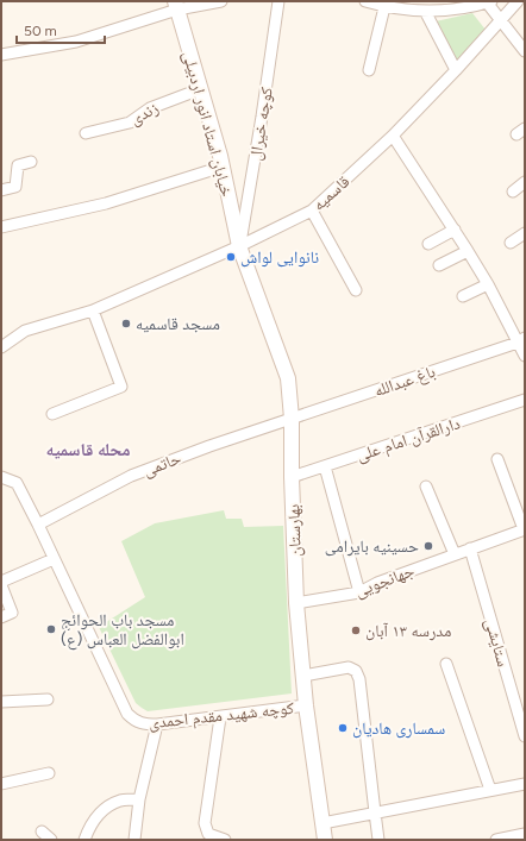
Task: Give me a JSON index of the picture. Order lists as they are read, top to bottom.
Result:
{
  "streets": {
    "street": [
      "زندی",
      "خیابان استاد انور اردبیلی",
      "کوچه خیرال",
      "قاسمیه",
      "باغ عبدالله",
      "دارالقرآن امام علی",
      "حاتمی",
      "بهارستان",
      "جهانجویی",
      "ستایشی",
      "کوچه شهید مقدم احمدی"
    ]
  },
  "crossings": [
    ["زندی", "خیابان استاد انور اردبیلی"],
    ["خیابان استاد انور اردبیلی", "کوچه خیرال"],
    ["خیابان استاد انور اردبیلی", "قاسمیه"],
    ["خیابان استاد انور اردبیلی", "بهارستان"],
    ["کوچه خیرال", "قاسمیه"],
    ["کوچه خیرال", "بهارستان"],
    ["قاسمیه", "بهارستان"],
    ["باغ عبدالله", "حاتمی"],
    ["باغ عبدالله", "بهارستان"],
    ["دارالقرآن امام علی", "بهارستان"],
    ["حاتمی", "بهارستان"],
    ["حاتمی", "کوچه شهید مقدم احمدی"],
    ["بهارستان", "جهانجویی"],
    ["بهارستان", "کوچه شهید مقدم احمدی"],
    ["جهانجویی", "ستایشی"]
  ],
  "districts": ["محله قاسمیه"],
  "places": [
    "نانوایی لواش",
    "مسجد قاسمیه",
    "حسینیه بایرامی",
    "مسجد باب الحوائج ابوالفضل العباس (ع)",
    "مدرسه ۱۳ آبان",
    "سمساری هادیان"
  ],
  "scale_bar": "50 m"
}
